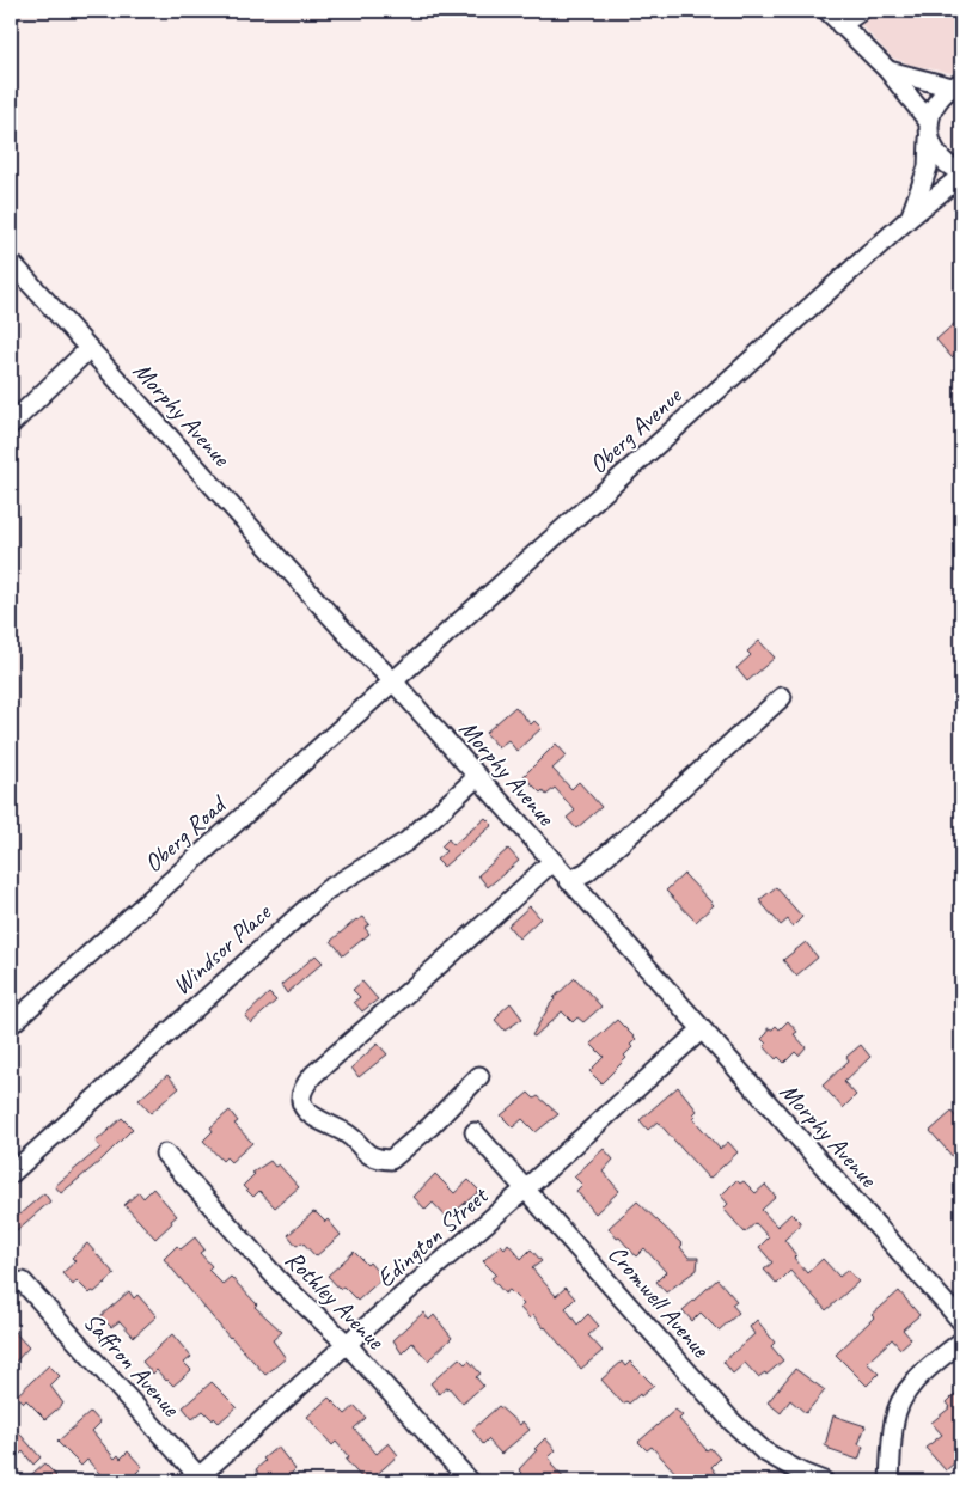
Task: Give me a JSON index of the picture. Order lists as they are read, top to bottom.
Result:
{
  "streets": {
    "street": [
      "Morphy Avenue",
      "Oberg Avenue",
      "Oberg Road",
      "Windsor Place",
      "Edington Street",
      "Rothley Avenue",
      "Cromwell Avenue",
      "Saffron Avenue"
    ]
  },
  "crossings": [
    ["Morphy Avenue", "Oberg Avenue"],
    ["Morphy Avenue", "Oberg Road"],
    ["Morphy Avenue", "Windsor Place"],
    ["Morphy Avenue", "Edington Street"],
    ["Oberg Avenue", "Oberg Road"],
    ["Edington Street", "Rothley Avenue"],
    ["Edington Street", "Cromwell Avenue"],
    ["Edington Street", "Saffron Avenue"]
  ]
}
